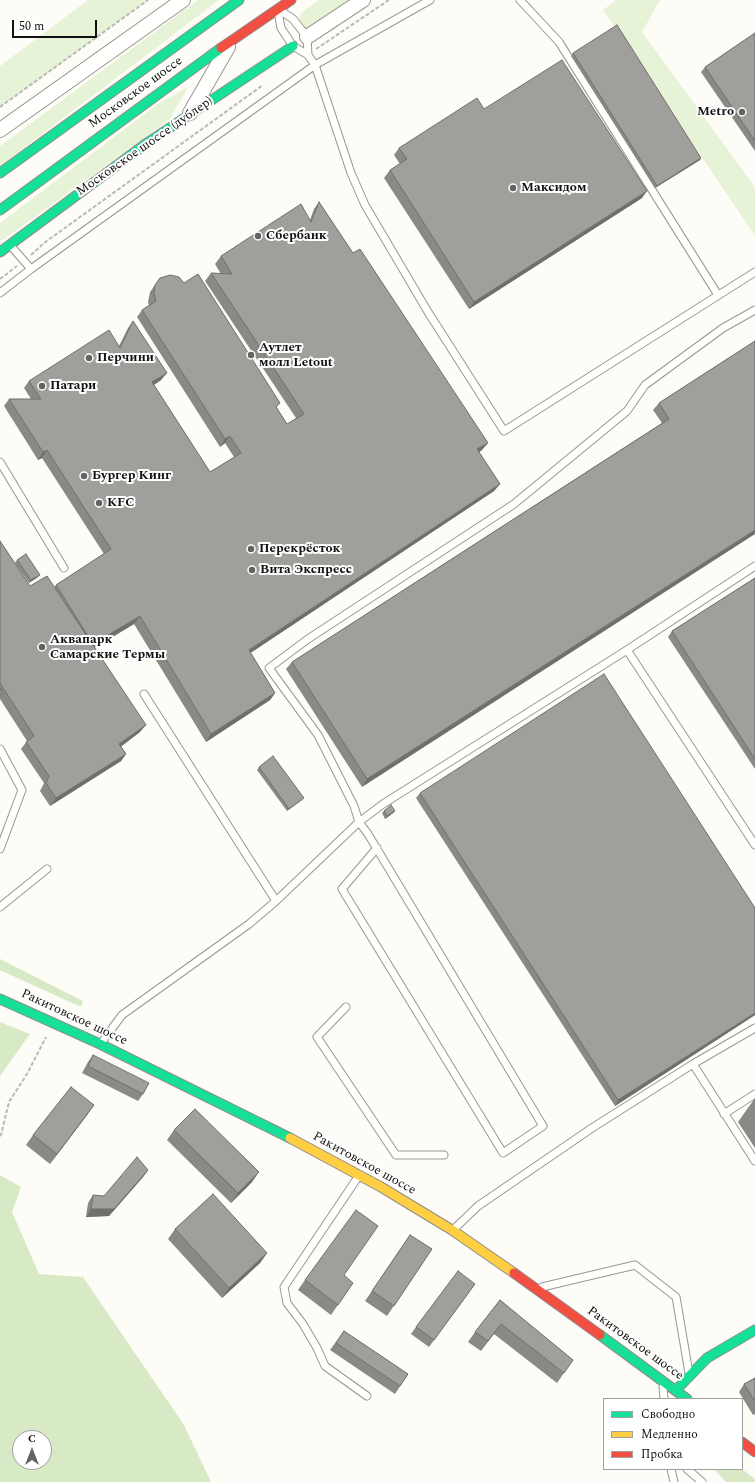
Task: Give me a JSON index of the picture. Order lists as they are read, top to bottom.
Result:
{
  "streets": {
    "main road": ["Московское шоссе", "Московское шоссе (дублер)", "Ракитовское шоссе"]
  },
  "places": [
    "Metro",
    "Максидом",
    "Сбербанк",
    "Аутлет молл Letout",
    "Перчини",
    "Патари",
    "Бургер Кинг",
    "KFC",
    "Перекрёсток",
    "Вита Экспресс",
    "Аквапарк Самарские Термы"
  ],
  "legend": ["Свободно", "Медленно", "Пробка"],
  "scale_bar": "50 m",
  "north": "top"
}
